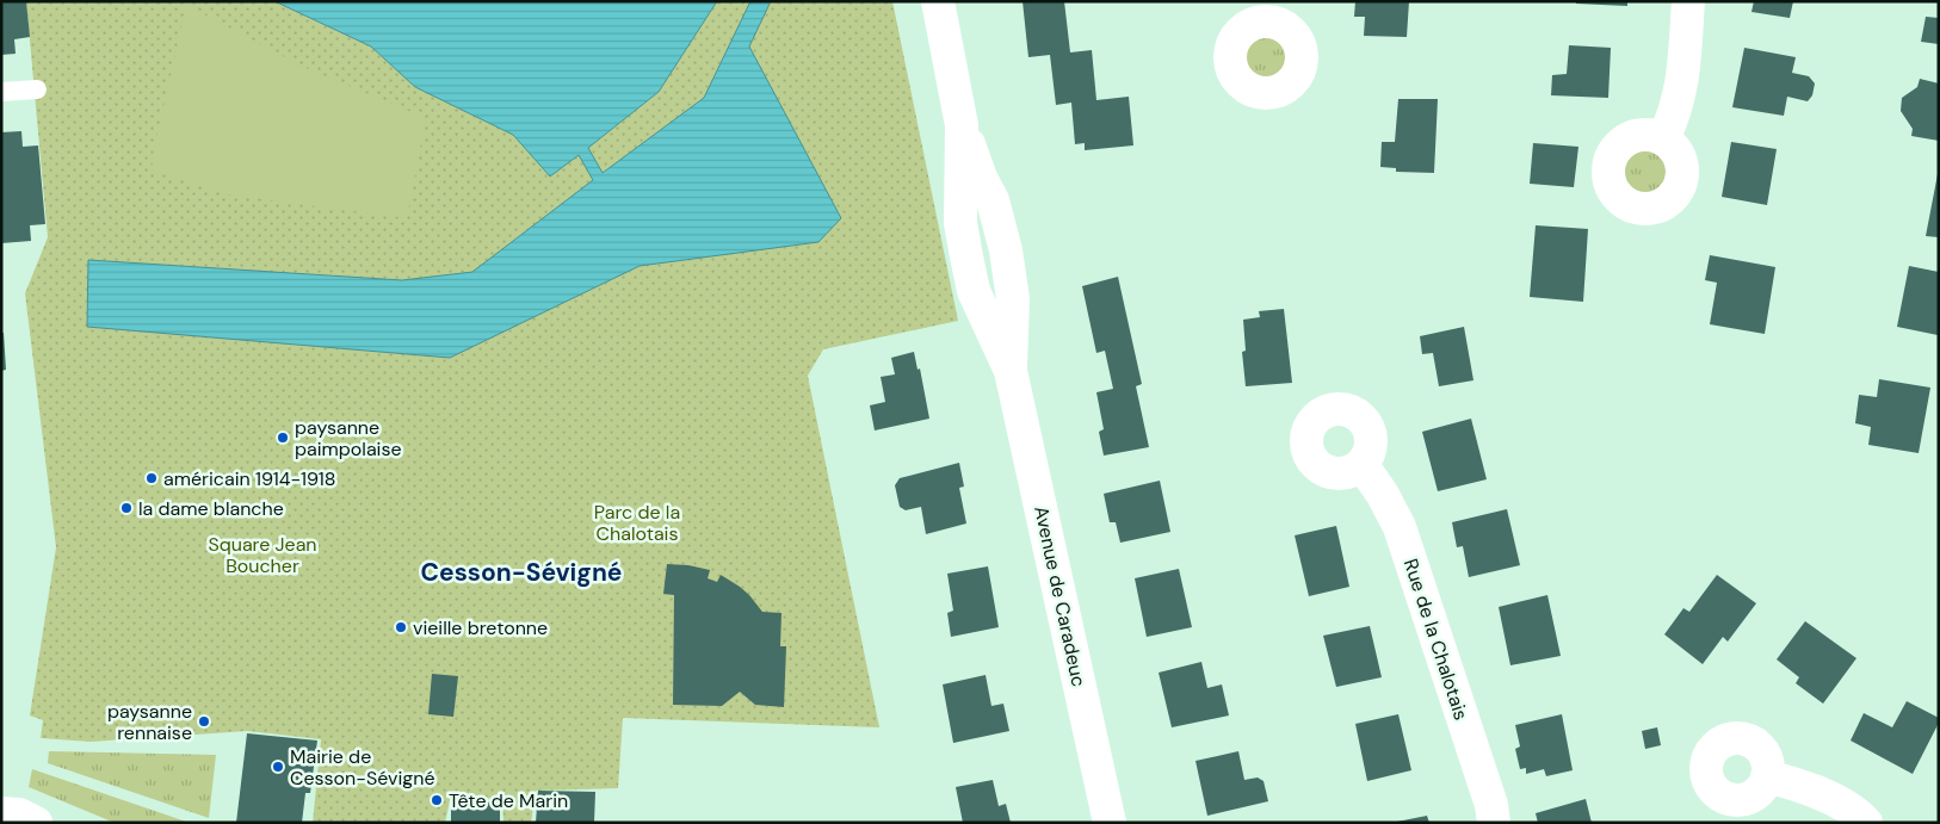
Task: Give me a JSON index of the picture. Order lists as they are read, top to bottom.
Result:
{
  "streets": {
    "street": ["Avenue de Caradeuc", "Rue de la Chalotais"]
  },
  "districts": ["Cesson-Sévigné"],
  "parks": ["Parc de la Chalotais", "Square Jean Boucher"],
  "places": [
    "paysanne paimpolaise",
    "américain 1914-1918",
    "la dame blanche",
    "vieille bretonne",
    "paysanne rennaise",
    "Mairie de Cesson-Sévigné",
    "Tête de Marin"
  ]
}
